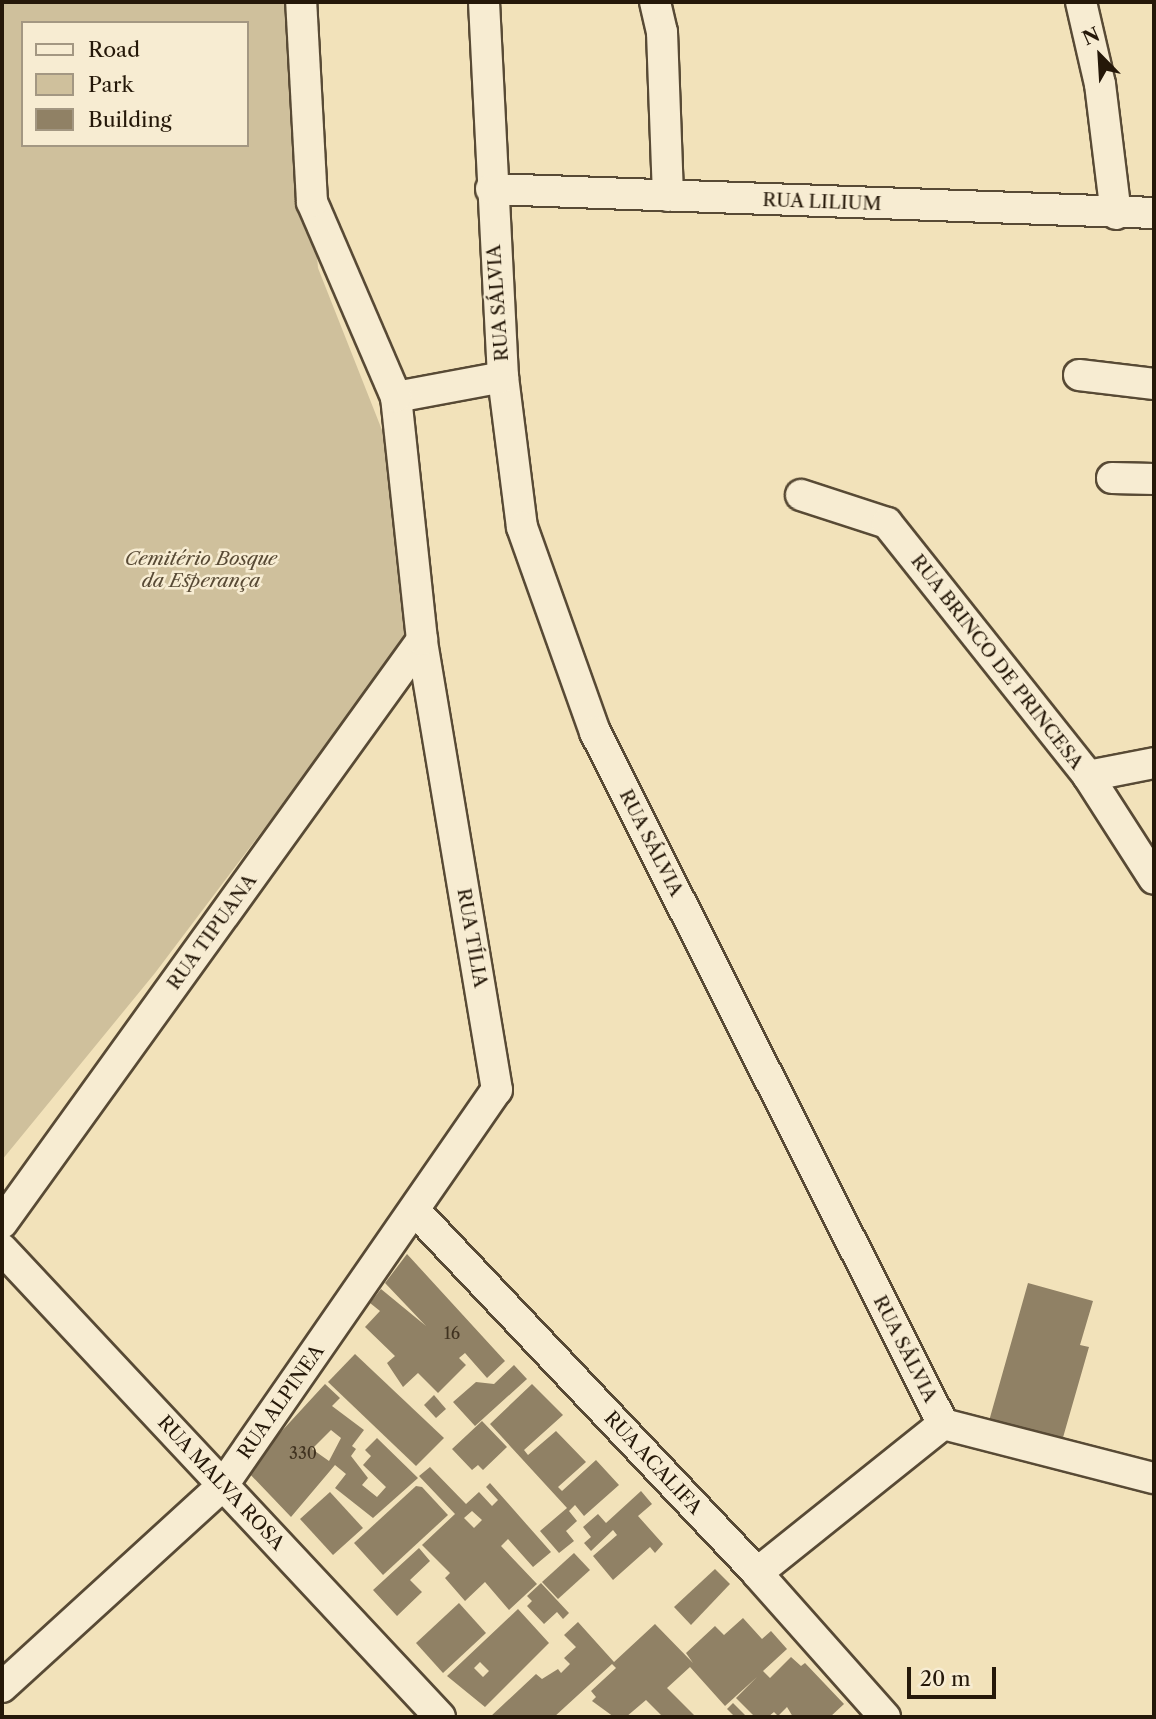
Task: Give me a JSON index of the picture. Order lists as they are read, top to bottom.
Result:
{
  "streets": {
    "street": [
      "RUA LILIUM",
      "RUA SÁLVIA",
      "RUA BRINCO DE PRINCESA",
      "RUA TIPUANA",
      "RUA TÍLIA",
      "RUA ALPINEA",
      "RUA ACALIFA",
      "RUA MALVA ROSA"
    ]
  },
  "crossings": [
    ["RUA LILIUM", "RUA SÁLVIA"],
    ["RUA TIPUANA", "RUA TÍLIA"],
    ["RUA TÍLIA", "RUA ALPINEA"],
    ["RUA TÍLIA", "RUA ACALIFA"],
    ["RUA ALPINEA", "RUA ACALIFA"],
    ["RUA ALPINEA", "RUA MALVA ROSA"]
  ],
  "parks": ["Cemitério Bosque da Esperança"],
  "house_numbers": ["16", "330"],
  "legend": ["Road", "Park", "Building"],
  "scale_bar": "20 m",
  "north": "top left"
}
